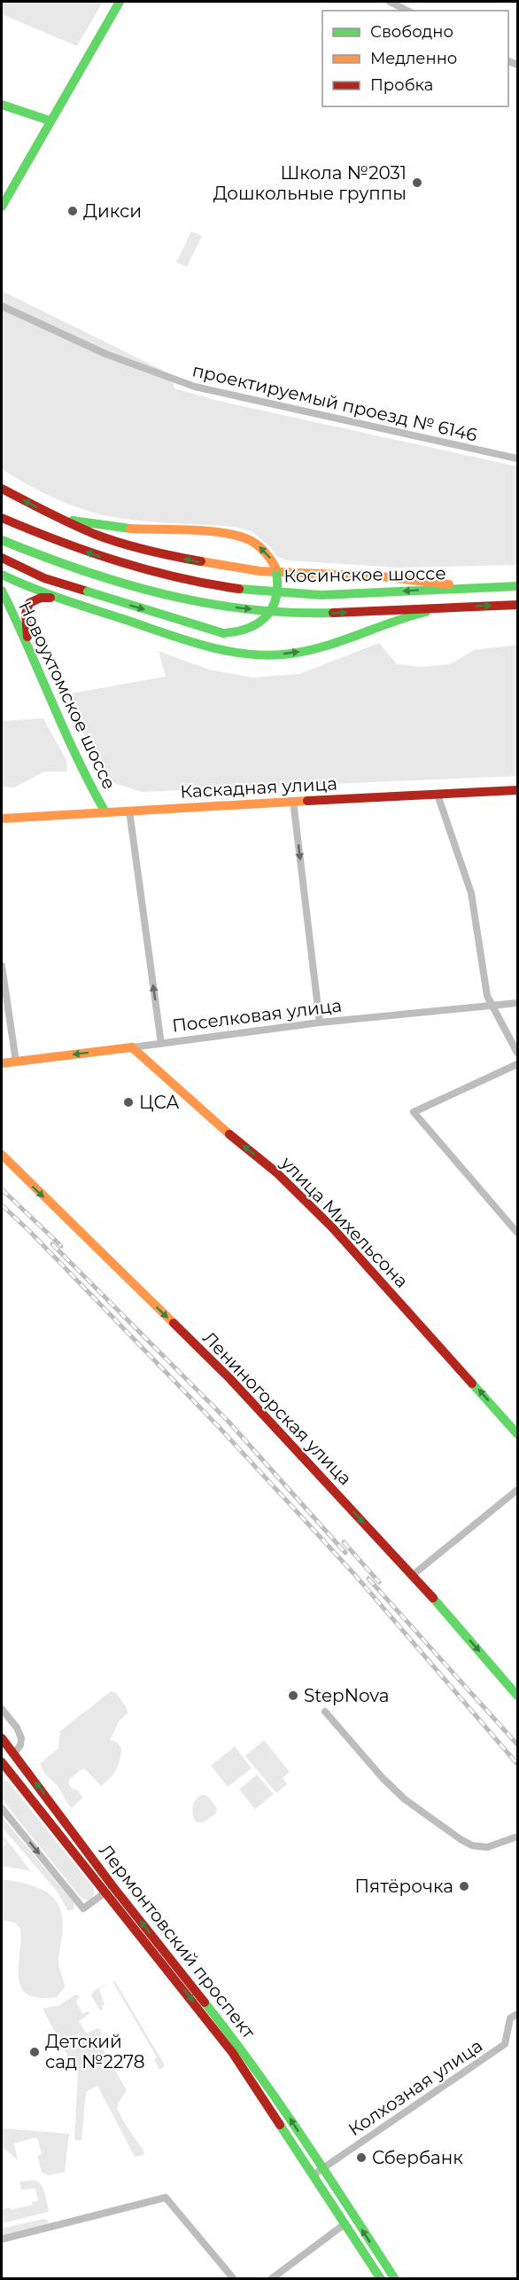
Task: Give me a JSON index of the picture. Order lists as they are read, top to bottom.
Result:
{
  "streets": {
    "main road": [
      "Косинское шоссе",
      "Новоухтомское шоссе",
      "Каскадная улица",
      "Поселковая улица",
      "улица Михельсона",
      "Лениногорская улица",
      "Лермонтовский проспект"
    ],
    "street": ["проектируемый проезд № 6146", "Колхозная улица"]
  },
  "crossings": [
    ["Новоухтомское шоссе", "Каскадная улица"],
    ["Поселковая улица", "улица Михельсона"],
    ["Лермонтовский проспект", "Колхозная улица"]
  ],
  "one_way": ["улица Михельсона", "Лениногорская улица"],
  "places": [
    "Школа №2031 Дошкольные группы",
    "Дикси",
    "ЦСА",
    "StepNova",
    "Пятёрочка",
    "Детский сад №2278",
    "Сбербанк"
  ],
  "legend": ["Свободно", "Медленно", "Пробка"]
}
